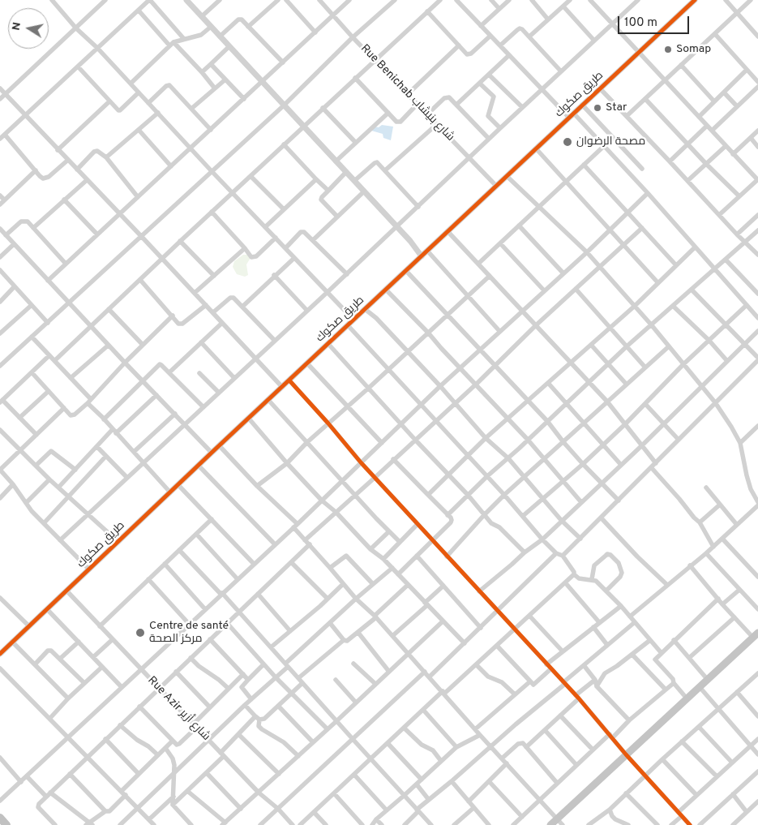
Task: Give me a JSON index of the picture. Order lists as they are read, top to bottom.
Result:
{
  "streets": {
    "street": ["Rue Benichab شارع بنيشاب", "طريق صكوك", "Rue Azir شارع أزير"]
  },
  "crossings": [
    ["Rue Benichab شارع بنيشاب", "طريق صكوك"],
    ["طريق صكوك", "Rue Azir شارع أزير"]
  ],
  "places": [
    "Somap",
    "Star",
    "مصحة الرضوان",
    "Centre de santé مركز الصحة"
  ],
  "scale_bar": "100 m",
  "north": "left"
}
